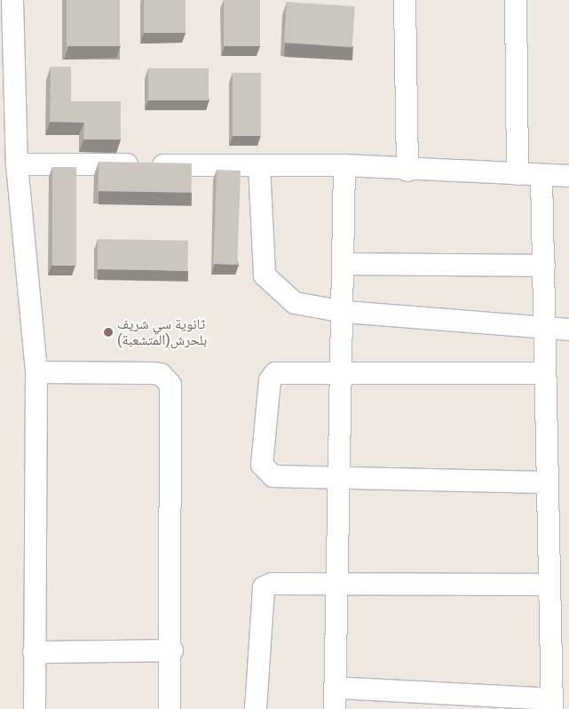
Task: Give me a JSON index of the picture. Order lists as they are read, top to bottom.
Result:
{
  "places": ["ثانوية سي شريف بلحرش(المتشعبة)"]
}
